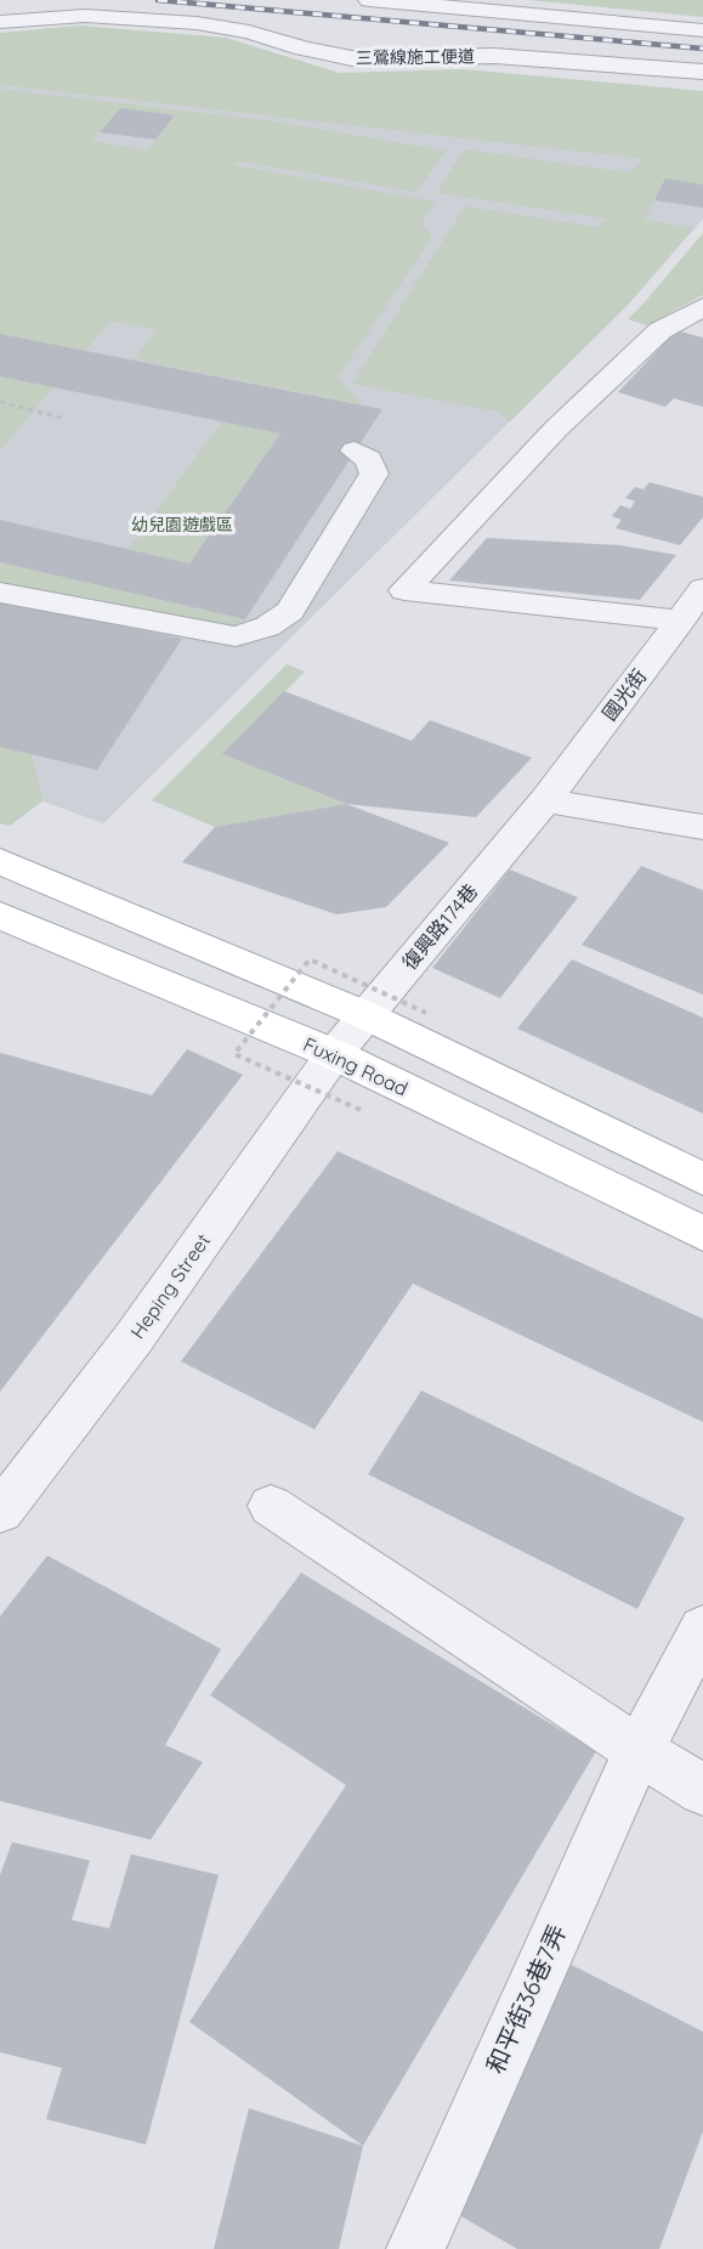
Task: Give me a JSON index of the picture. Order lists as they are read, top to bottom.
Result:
{
  "streets": {
    "main road": ["Fuxing Road"],
    "street": [
      "三鶯線施工便道",
      "國光街",
      "復興路174巷",
      "Heping Street",
      "和平街36巷7弄"
    ]
  },
  "crossings": [
    ["國光街", "復興路174巷"],
    ["復興路174巷", "Fuxing Road"],
    ["復興路174巷", "Heping Street"],
    ["Fuxing Road", "Heping Street"]
  ],
  "parks": ["幼兒園遊戲區"]
}
